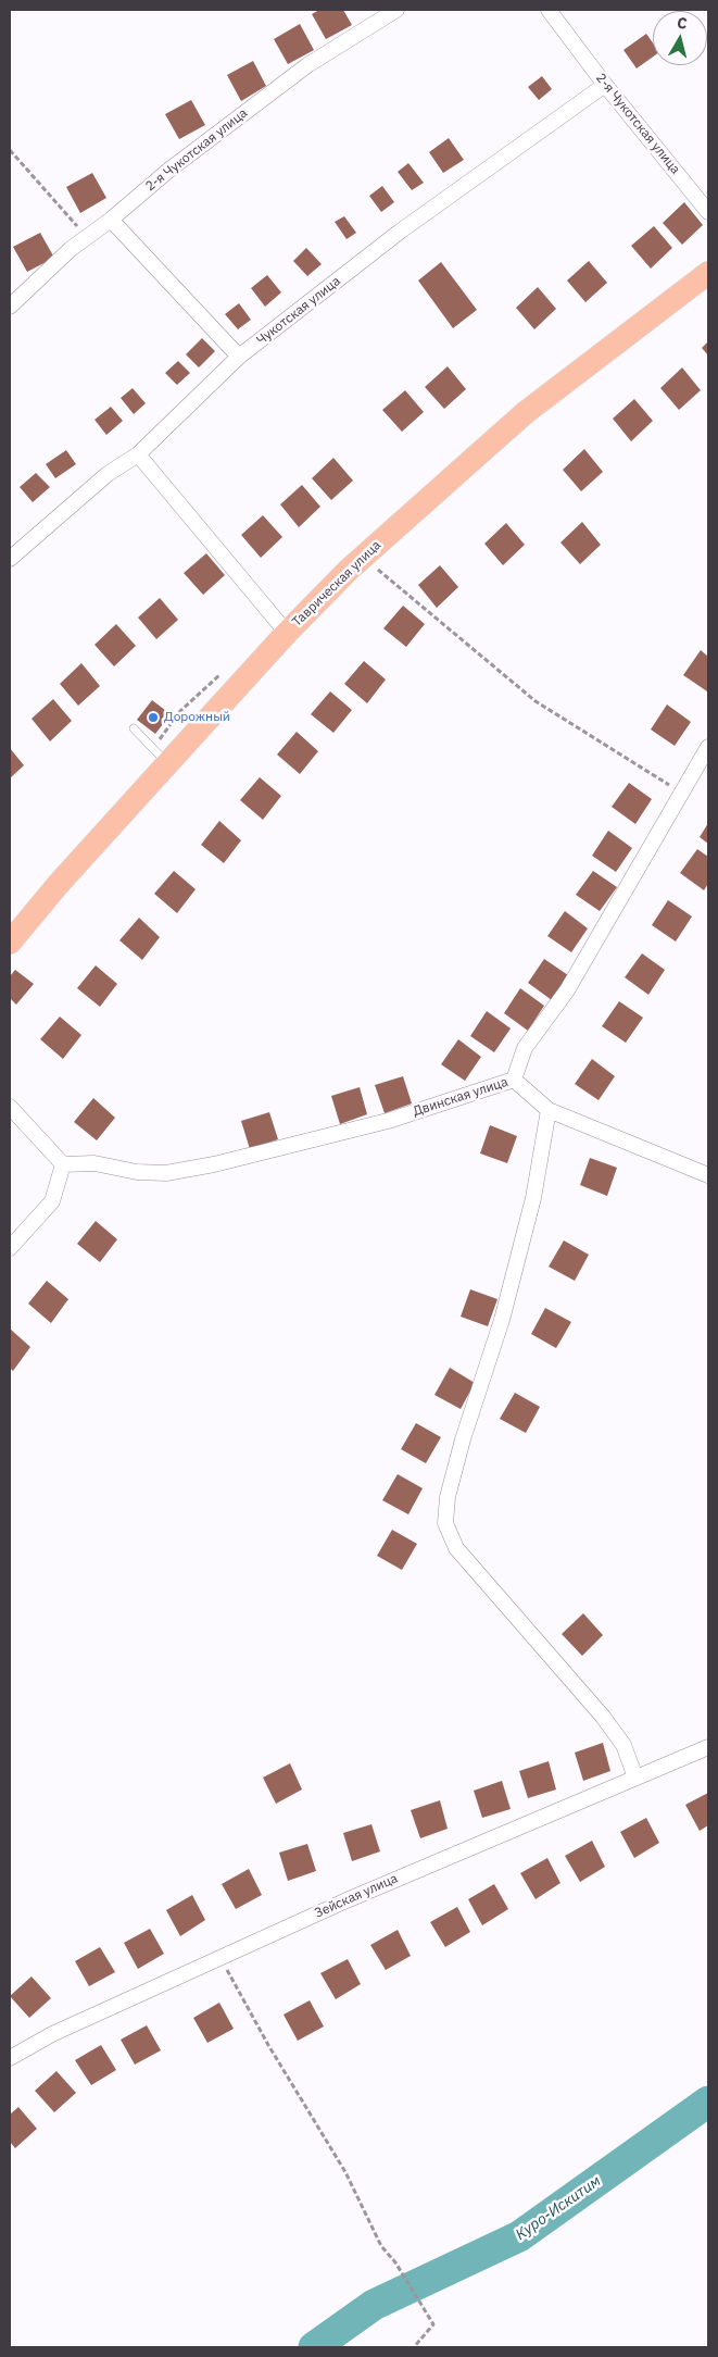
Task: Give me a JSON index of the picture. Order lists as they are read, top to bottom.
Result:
{
  "streets": {
    "main road": ["Таврическая улица"],
    "street": [
      "2-я Чукотская улица",
      "Чукотская улица",
      "Двинская улица",
      "Зейская улица"
    ]
  },
  "crossings": [
    ["2-я Чукотская улица", "Чукотская улица"]
  ],
  "water": ["Куро-Искитим"],
  "places": ["Дорожный"],
  "north": "top"
}
